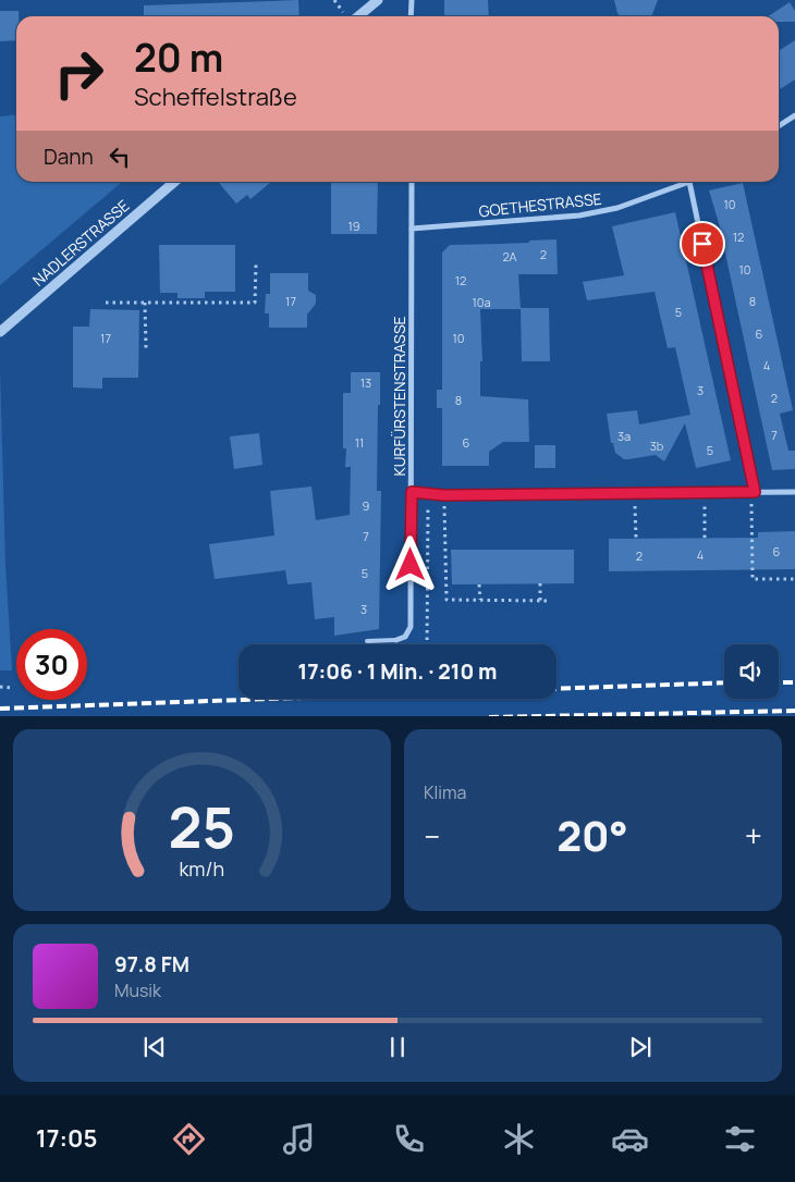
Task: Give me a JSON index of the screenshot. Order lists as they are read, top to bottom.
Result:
{
  "streets": {
    "street": ["GOETHESTRASSE", "NADLERSTRASSE", "KURFÜRSTENSTRASSE"]
  },
  "crossings": [
    ["GOETHESTRASSE", "KURFÜRSTENSTRASSE"]
  ],
  "house_numbers": [
    "10",
    "19",
    "12",
    "2",
    "2A",
    "10",
    "12",
    "17",
    "8",
    "10a",
    "5",
    "6",
    "17",
    "10",
    "4",
    "13",
    "3",
    "2",
    "8",
    "7",
    "3a",
    "11",
    "6",
    "3b",
    "5",
    "9",
    "7",
    "6",
    "4",
    "2",
    "5",
    "3"
  ],
  "page": {
    "turn": ["20 m", "Scheffelstraße"],
    "then": "Dann",
    "limit": "30",
    "trip": "17:06 · 1 Min. · 210 m",
    "tile": "Klima",
    "heat": ["−", "20°", "+"],
    "song": ["97.8 FM", "Musik"],
    "tabs": "17:05",
    "gauge": ["25", "km/h"]
  }
}
